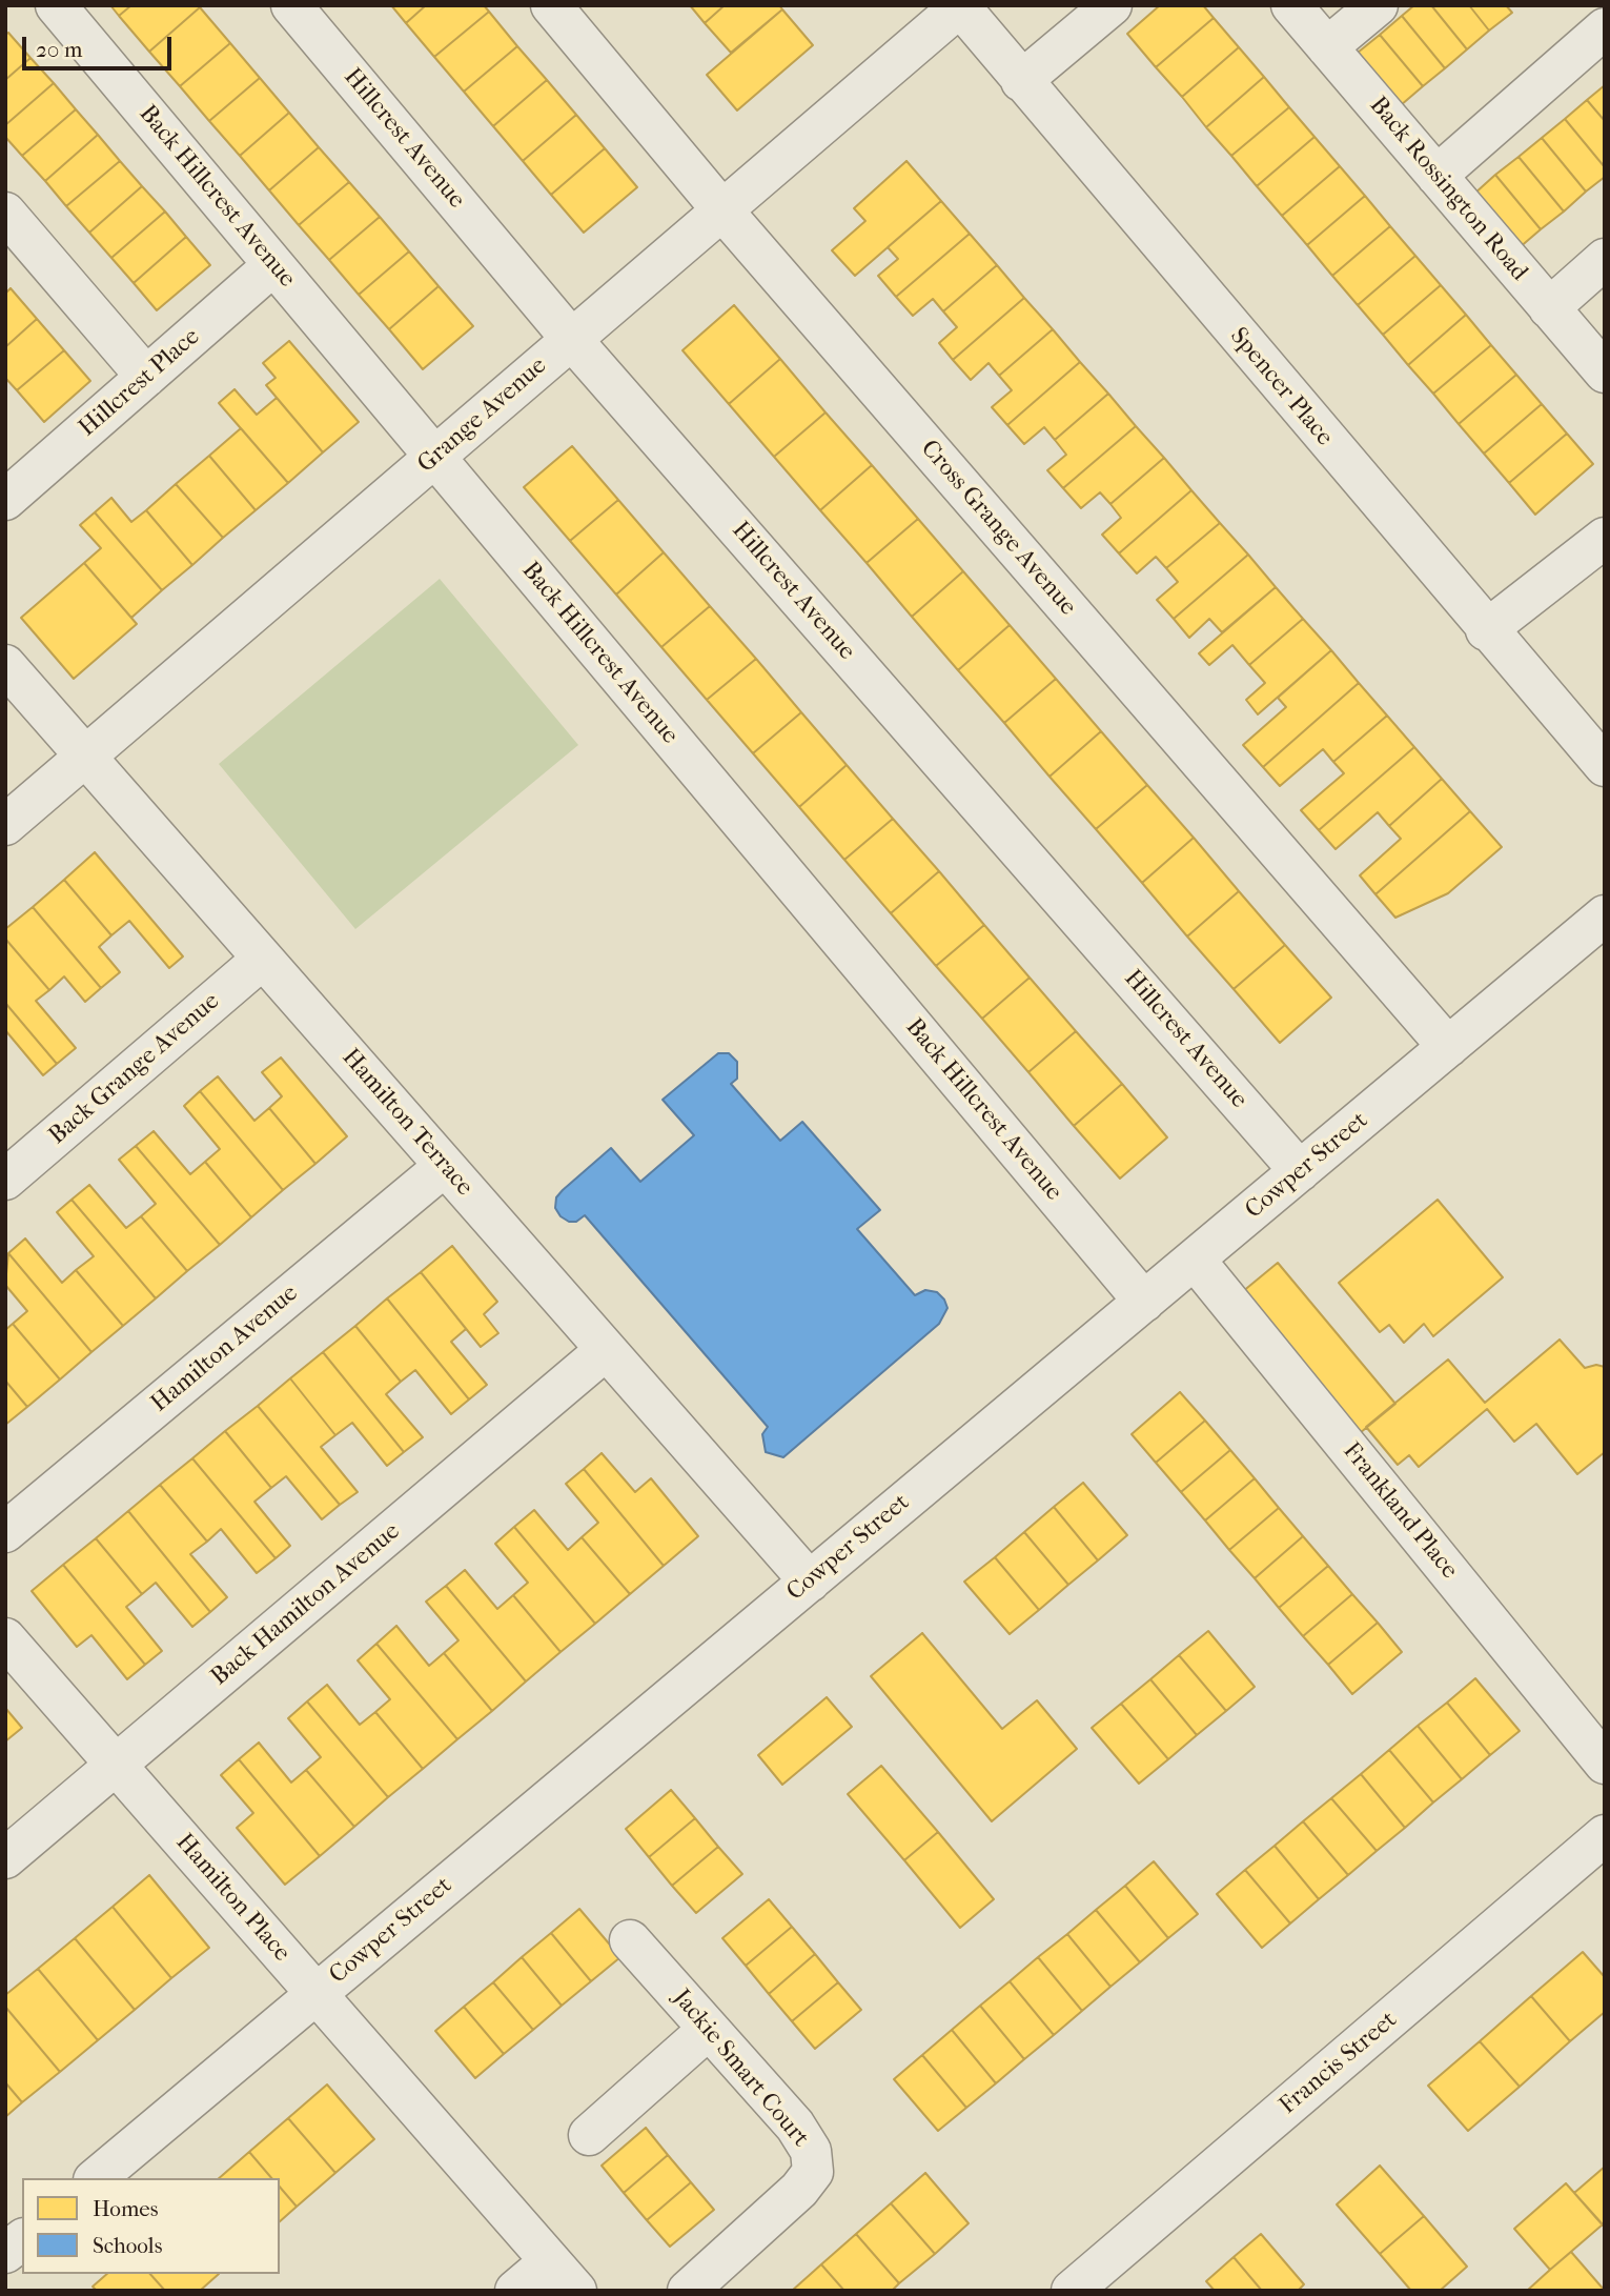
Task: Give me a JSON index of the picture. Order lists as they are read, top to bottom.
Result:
{
  "streets": {
    "street": [
      "Hillcrest Avenue",
      "Back Rossington Road",
      "Back Hillcrest Avenue",
      "Hillcrest Place",
      "Spencer Place",
      "Grange Avenue",
      "Cross Grange Avenue",
      "Back Grange Avenue",
      "Hamilton Terrace",
      "Cowper Street",
      "Hamilton Avenue",
      "Frankland Place",
      "Back Hamilton Avenue",
      "Hamilton Place",
      "Francis Street",
      "Jackie Smart Court"
    ]
  },
  "crossings": [
    ["Hillcrest Avenue", "Grange Avenue"],
    ["Hillcrest Avenue", "Cowper Street"],
    ["Back Hillcrest Avenue", "Hillcrest Place"],
    ["Back Hillcrest Avenue", "Grange Avenue"],
    ["Back Hillcrest Avenue", "Cowper Street"],
    ["Spencer Place", "Grange Avenue"],
    ["Grange Avenue", "Cross Grange Avenue"],
    ["Grange Avenue", "Hamilton Terrace"],
    ["Cross Grange Avenue", "Cowper Street"],
    ["Back Grange Avenue", "Hamilton Terrace"],
    ["Hamilton Terrace", "Cowper Street"],
    ["Hamilton Terrace", "Hamilton Avenue"],
    ["Hamilton Terrace", "Back Hamilton Avenue"],
    ["Cowper Street", "Frankland Place"],
    ["Cowper Street", "Hamilton Place"],
    ["Back Hamilton Avenue", "Hamilton Place"]
  ],
  "legend": ["Homes", "Schools"],
  "scale_bar": "20 m"
}
